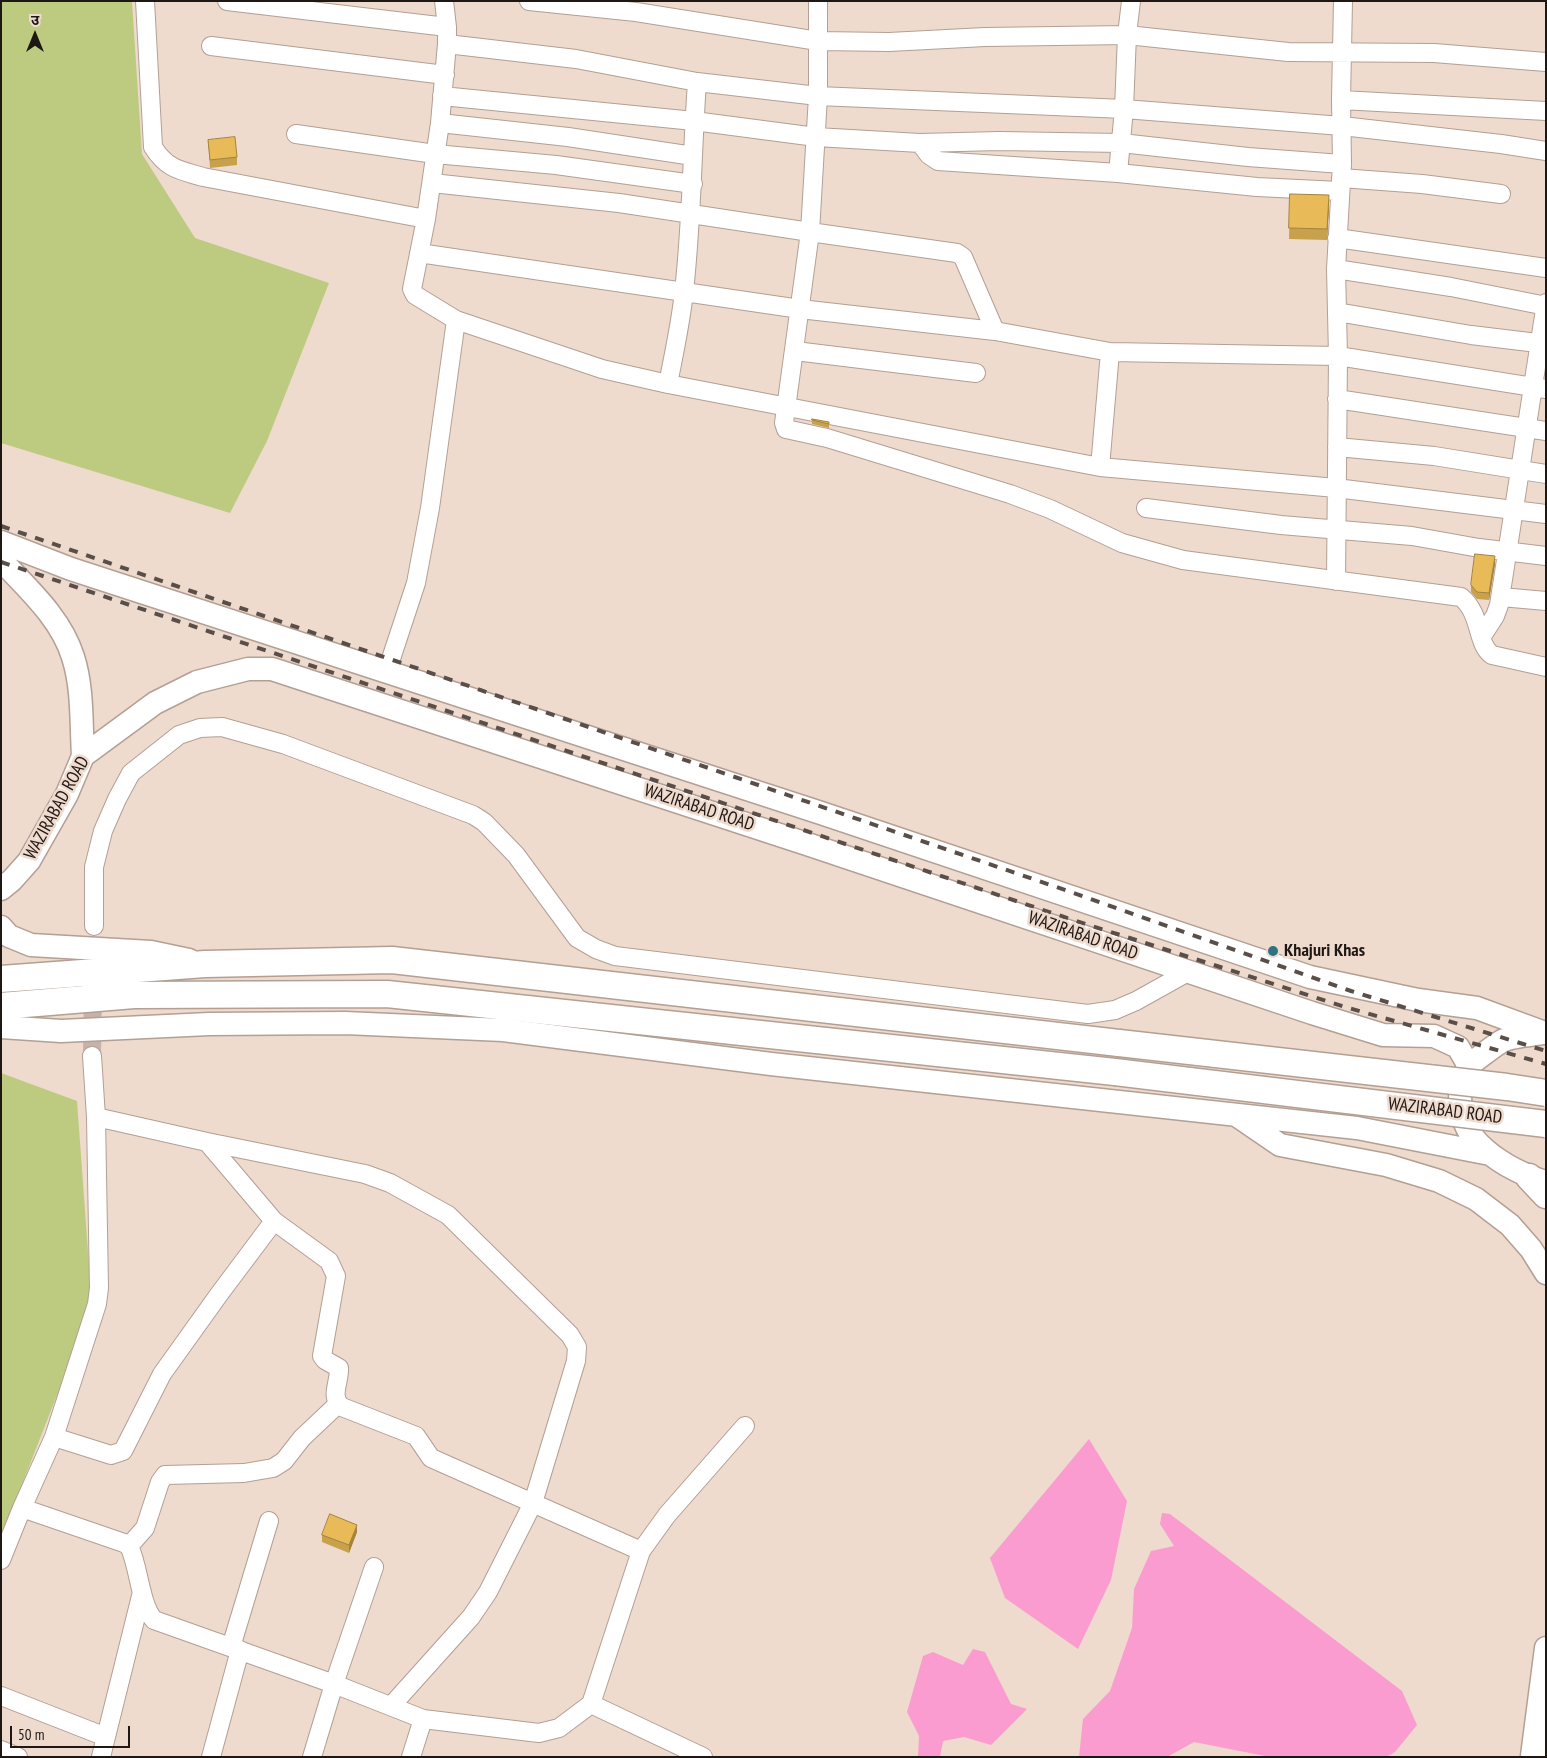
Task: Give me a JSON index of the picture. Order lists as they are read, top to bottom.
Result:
{
  "streets": {
    "highway": ["WAZIRABAD ROAD"]
  },
  "places": ["Khajuri Khas"],
  "scale_bar": "50 m",
  "north": "top"
}
